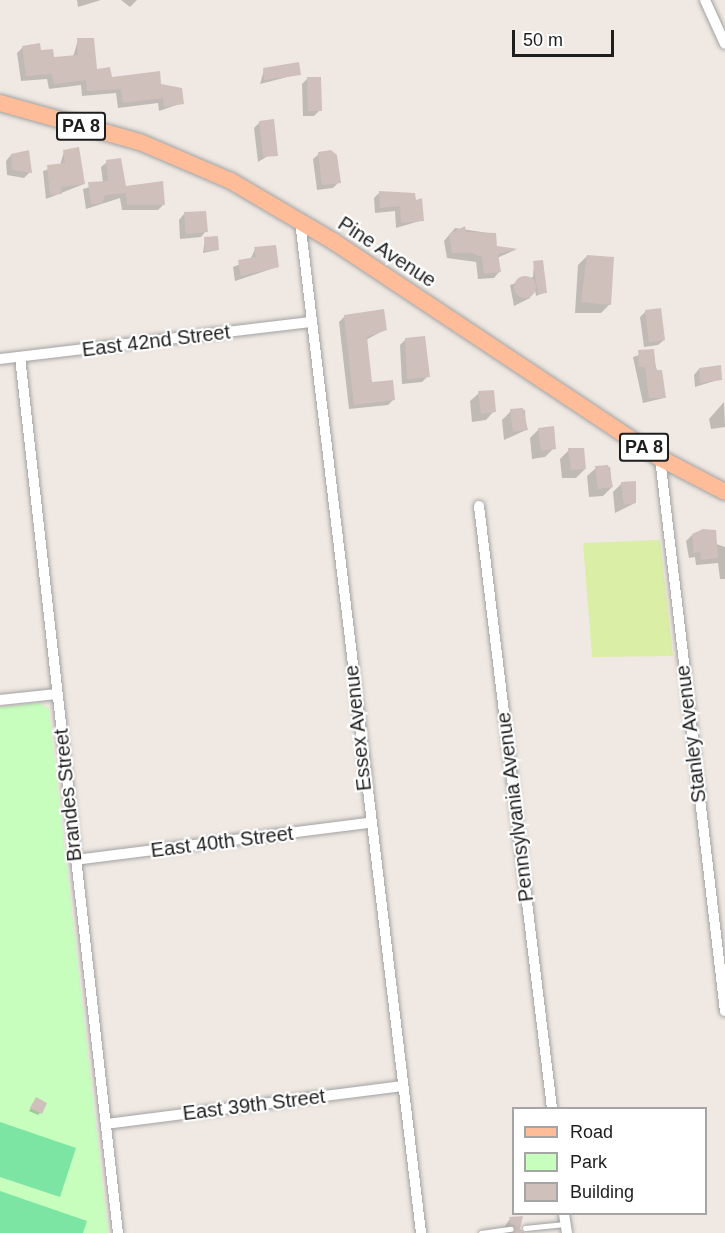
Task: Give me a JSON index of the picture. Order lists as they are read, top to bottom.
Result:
{
  "streets": {
    "main road": ["PA 8", "Pine Avenue"],
    "street": [
      "East 42nd Street",
      "Essex Avenue",
      "Stanley Avenue",
      "Brandes Street",
      "Pennsylvania Avenue",
      "East 40th Street",
      "East 39th Street"
    ]
  },
  "crossings": [
    ["Pine Avenue", "Essex Avenue"],
    ["Pine Avenue", "Stanley Avenue"],
    ["East 42nd Street", "Essex Avenue"],
    ["East 42nd Street", "Brandes Street"],
    ["Essex Avenue", "East 40th Street"],
    ["Essex Avenue", "East 39th Street"],
    ["Brandes Street", "East 40th Street"],
    ["Brandes Street", "East 39th Street"]
  ],
  "legend": ["Road", "Park", "Building"],
  "scale_bar": "50 m"
}
